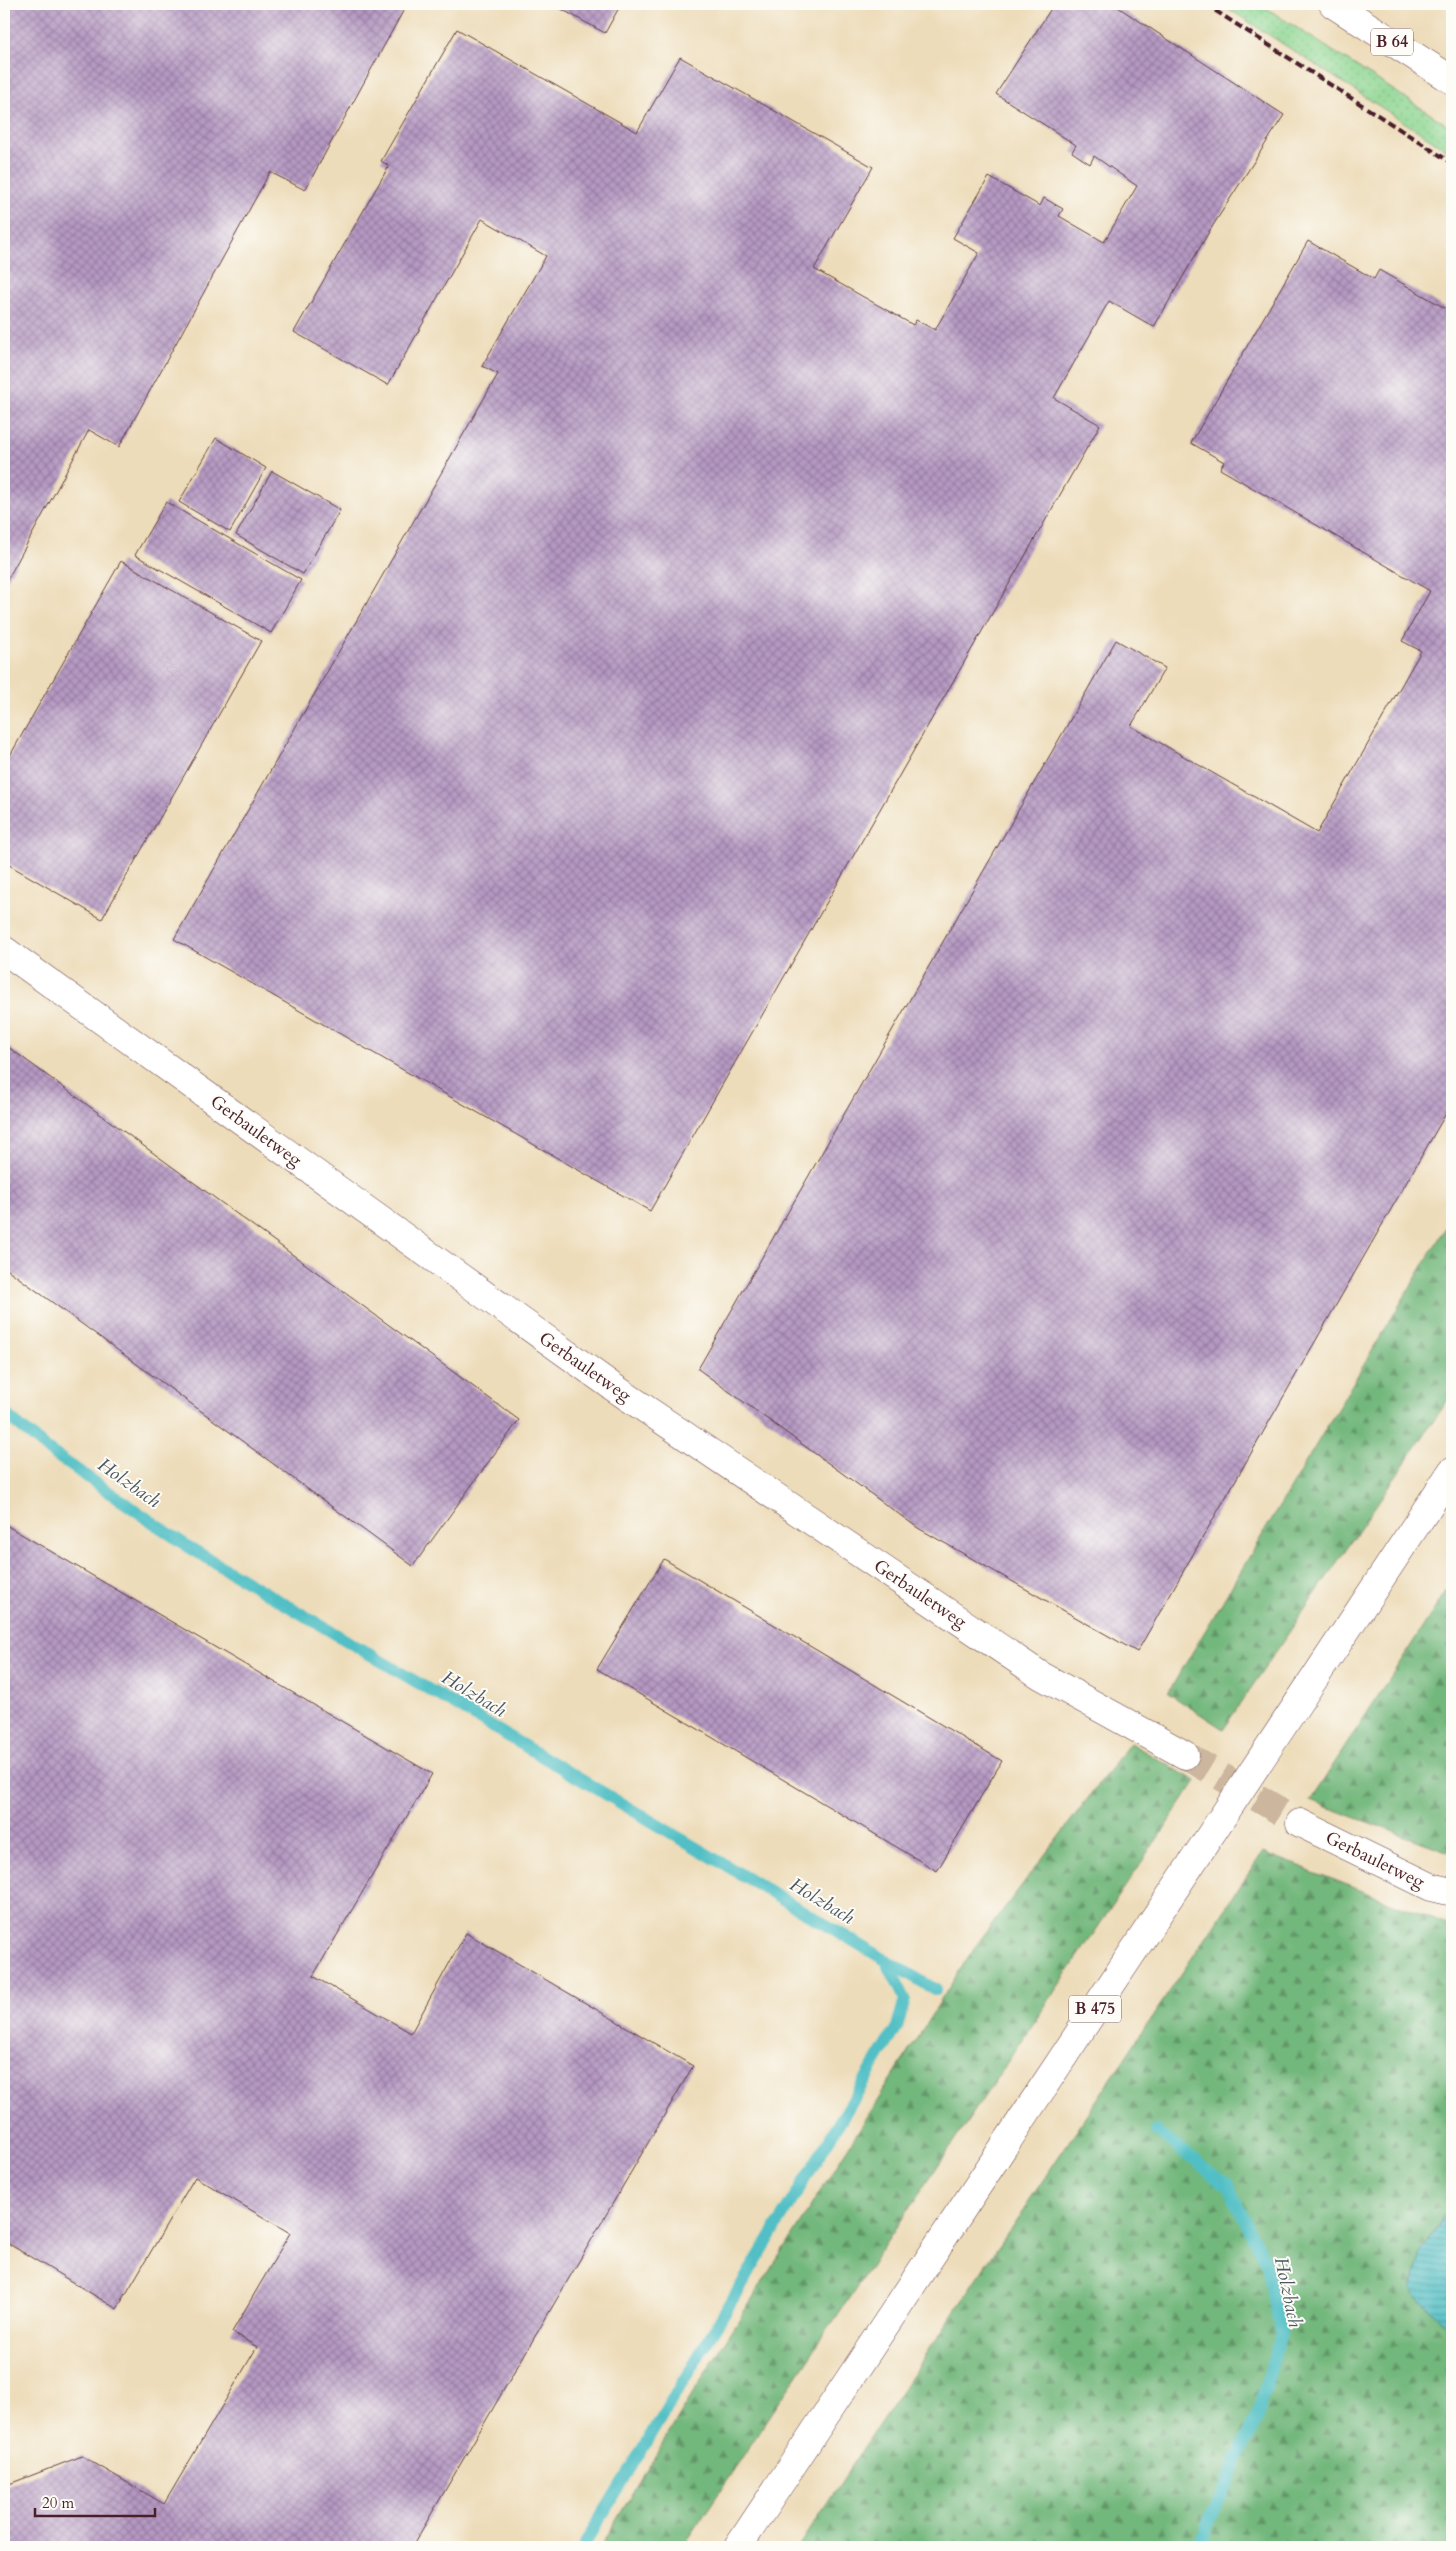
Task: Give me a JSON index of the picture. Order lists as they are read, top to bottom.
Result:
{
  "streets": {
    "street": ["B 64", "Gerbauletweg", "B 475"]
  },
  "water": ["Holzbach"],
  "scale_bar": "20 m"
}
